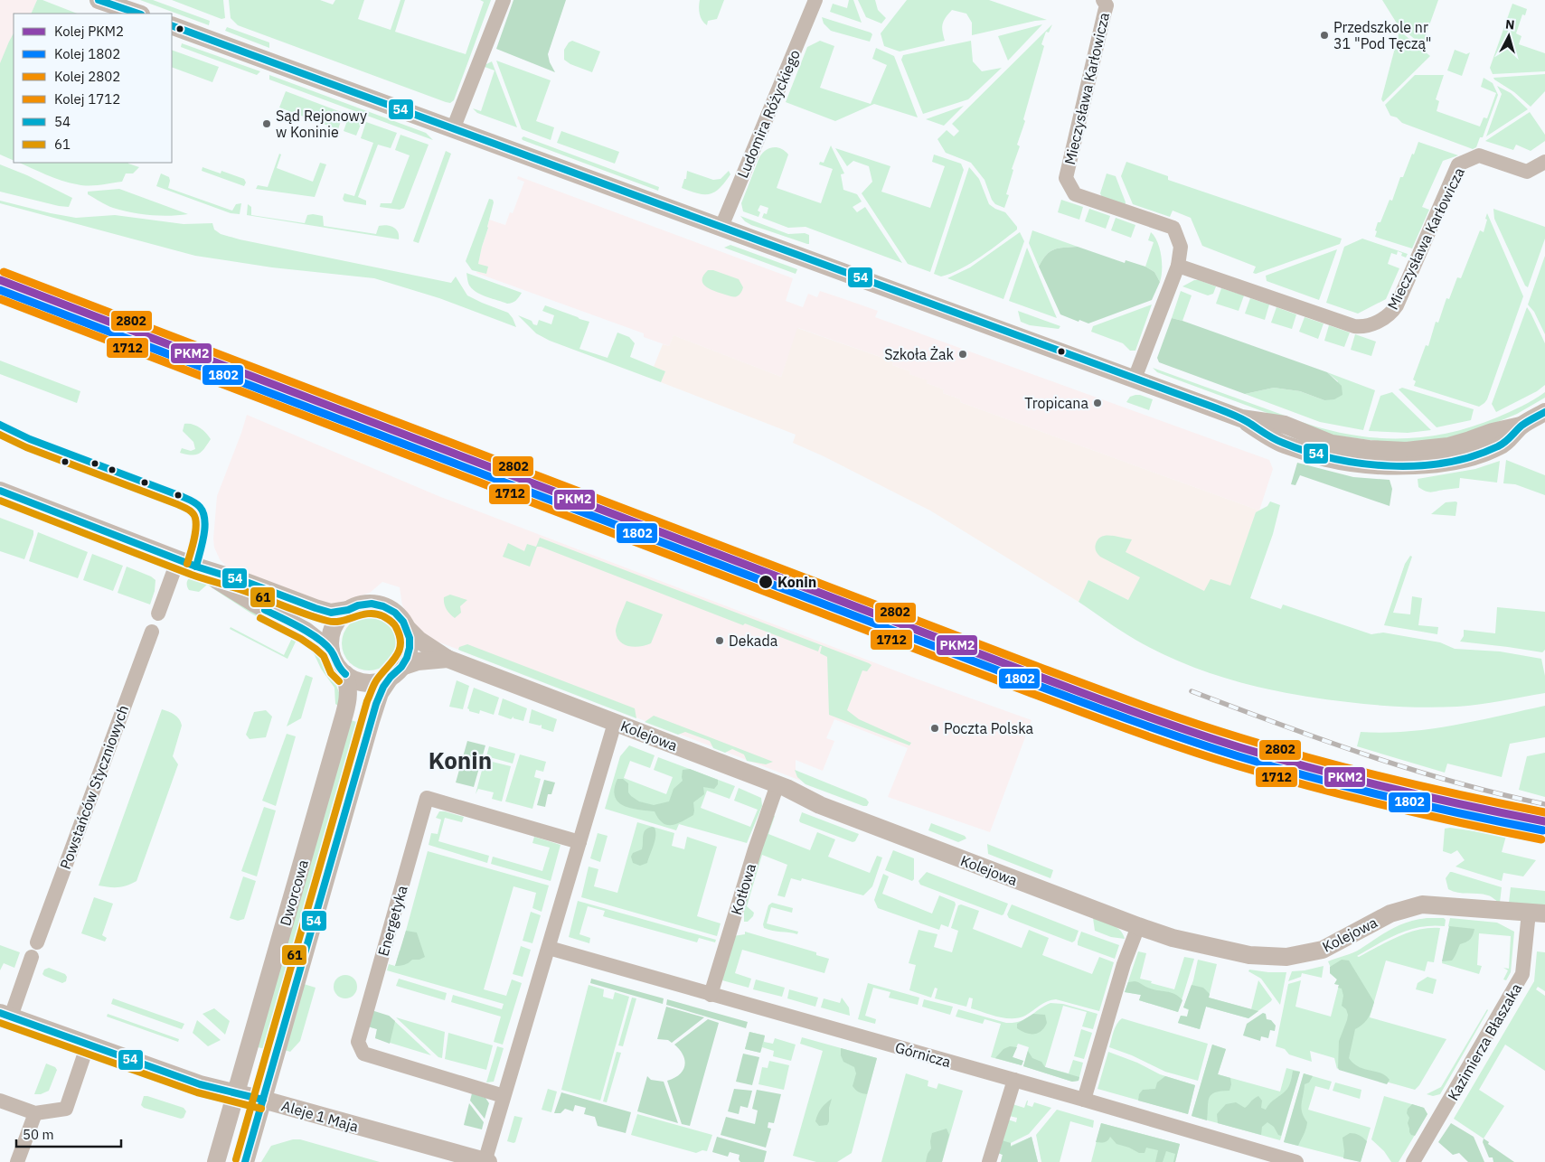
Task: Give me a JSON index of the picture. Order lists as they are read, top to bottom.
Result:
{
  "streets": {
    "street": [
      "Mieczysława Karłowicza",
      "Ludomira Różyckiego",
      "Kolejowa",
      "Powstańców Styczniowych",
      "Kotłowa",
      "Dworcowa",
      "Energetyka",
      "Kazimierza Błaszaka",
      "Górnicza",
      "Aleje 1 Maja"
    ]
  },
  "crossings": [
    ["Kolejowa", "Kotłowa"],
    ["Kolejowa", "Dworcowa"],
    ["Kolejowa", "Kazimierza Błaszaka"],
    ["Kotłowa", "Górnicza"],
    ["Dworcowa", "Aleje 1 Maja"]
  ],
  "districts": ["Konin"],
  "places": [
    "Przedszkole nr 31 \"Pod Tęczą\"",
    "Sąd Rejonowy w Koninie",
    "Szkoła Żak",
    "Tropicana",
    "Konin",
    "Dekada",
    "Poczta Polska"
  ],
  "lines": [
    "transit line 54",
    "rail line 2802",
    "rail line PKM2",
    "rail line 1802",
    "rail line 1712",
    "transit line 61"
  ],
  "legend": [
    "Kolej PKM2",
    "Kolej 1802",
    "Kolej 2802",
    "Kolej 1712",
    "54",
    "61"
  ],
  "scale_bar": "50 m",
  "north": "top"
}
